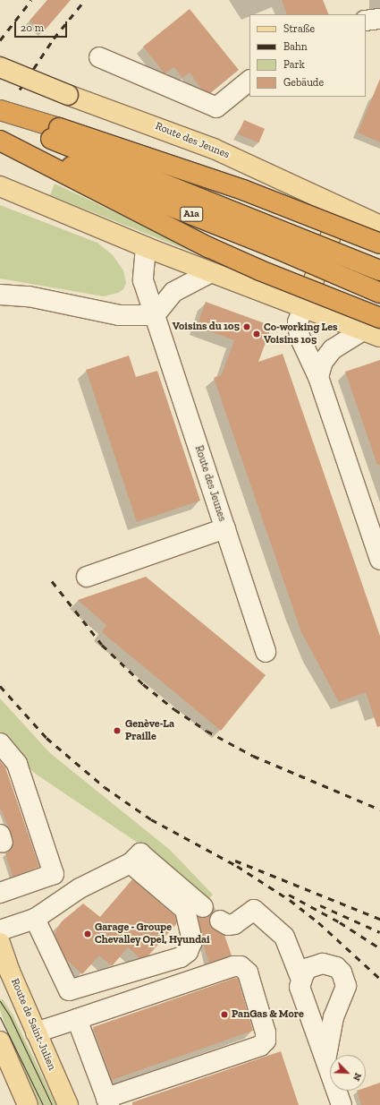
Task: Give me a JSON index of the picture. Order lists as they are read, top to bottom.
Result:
{
  "streets": {
    "highway": ["A1a"],
    "main road": ["Route des Jeunes", "Route de Saint-Julien"]
  },
  "places": [
    "Voisins du 105",
    "Co-working Les Voisins 105",
    "Genève-La Praille",
    "Garage - Groupe Chevalley Opel, Hyundai",
    "PanGas & More"
  ],
  "legend": [
    "Straße",
    "Bahn",
    "Park",
    "Gebäude"
  ],
  "scale_bar": "20 m",
  "north": "bottom right"
}
